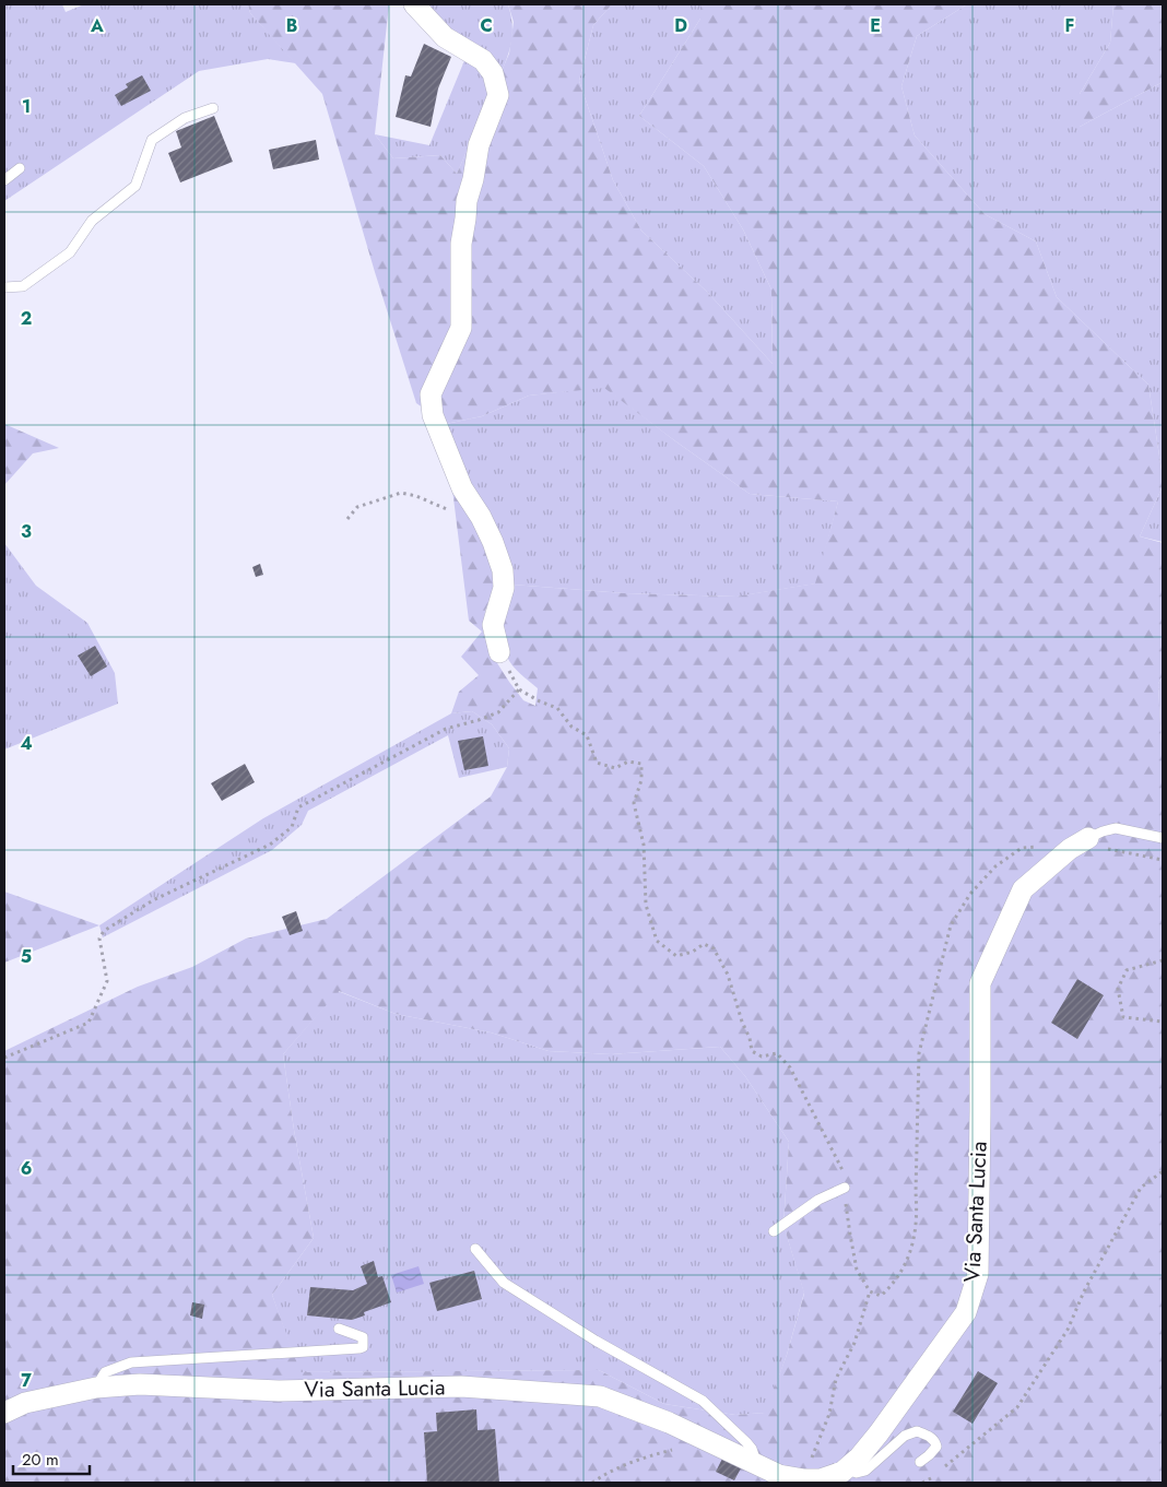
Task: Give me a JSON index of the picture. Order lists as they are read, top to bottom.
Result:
{
  "streets": {
    "street": ["Via Santa Lucia"]
  },
  "scale_bar": "20 m",
  "grid": {
    "columns": [
      "A",
      "B",
      "C",
      "D",
      "E",
      "F"
    ],
    "rows": [
      "1",
      "2",
      "3",
      "4",
      "5",
      "6",
      "7"
    ]
  }
}
